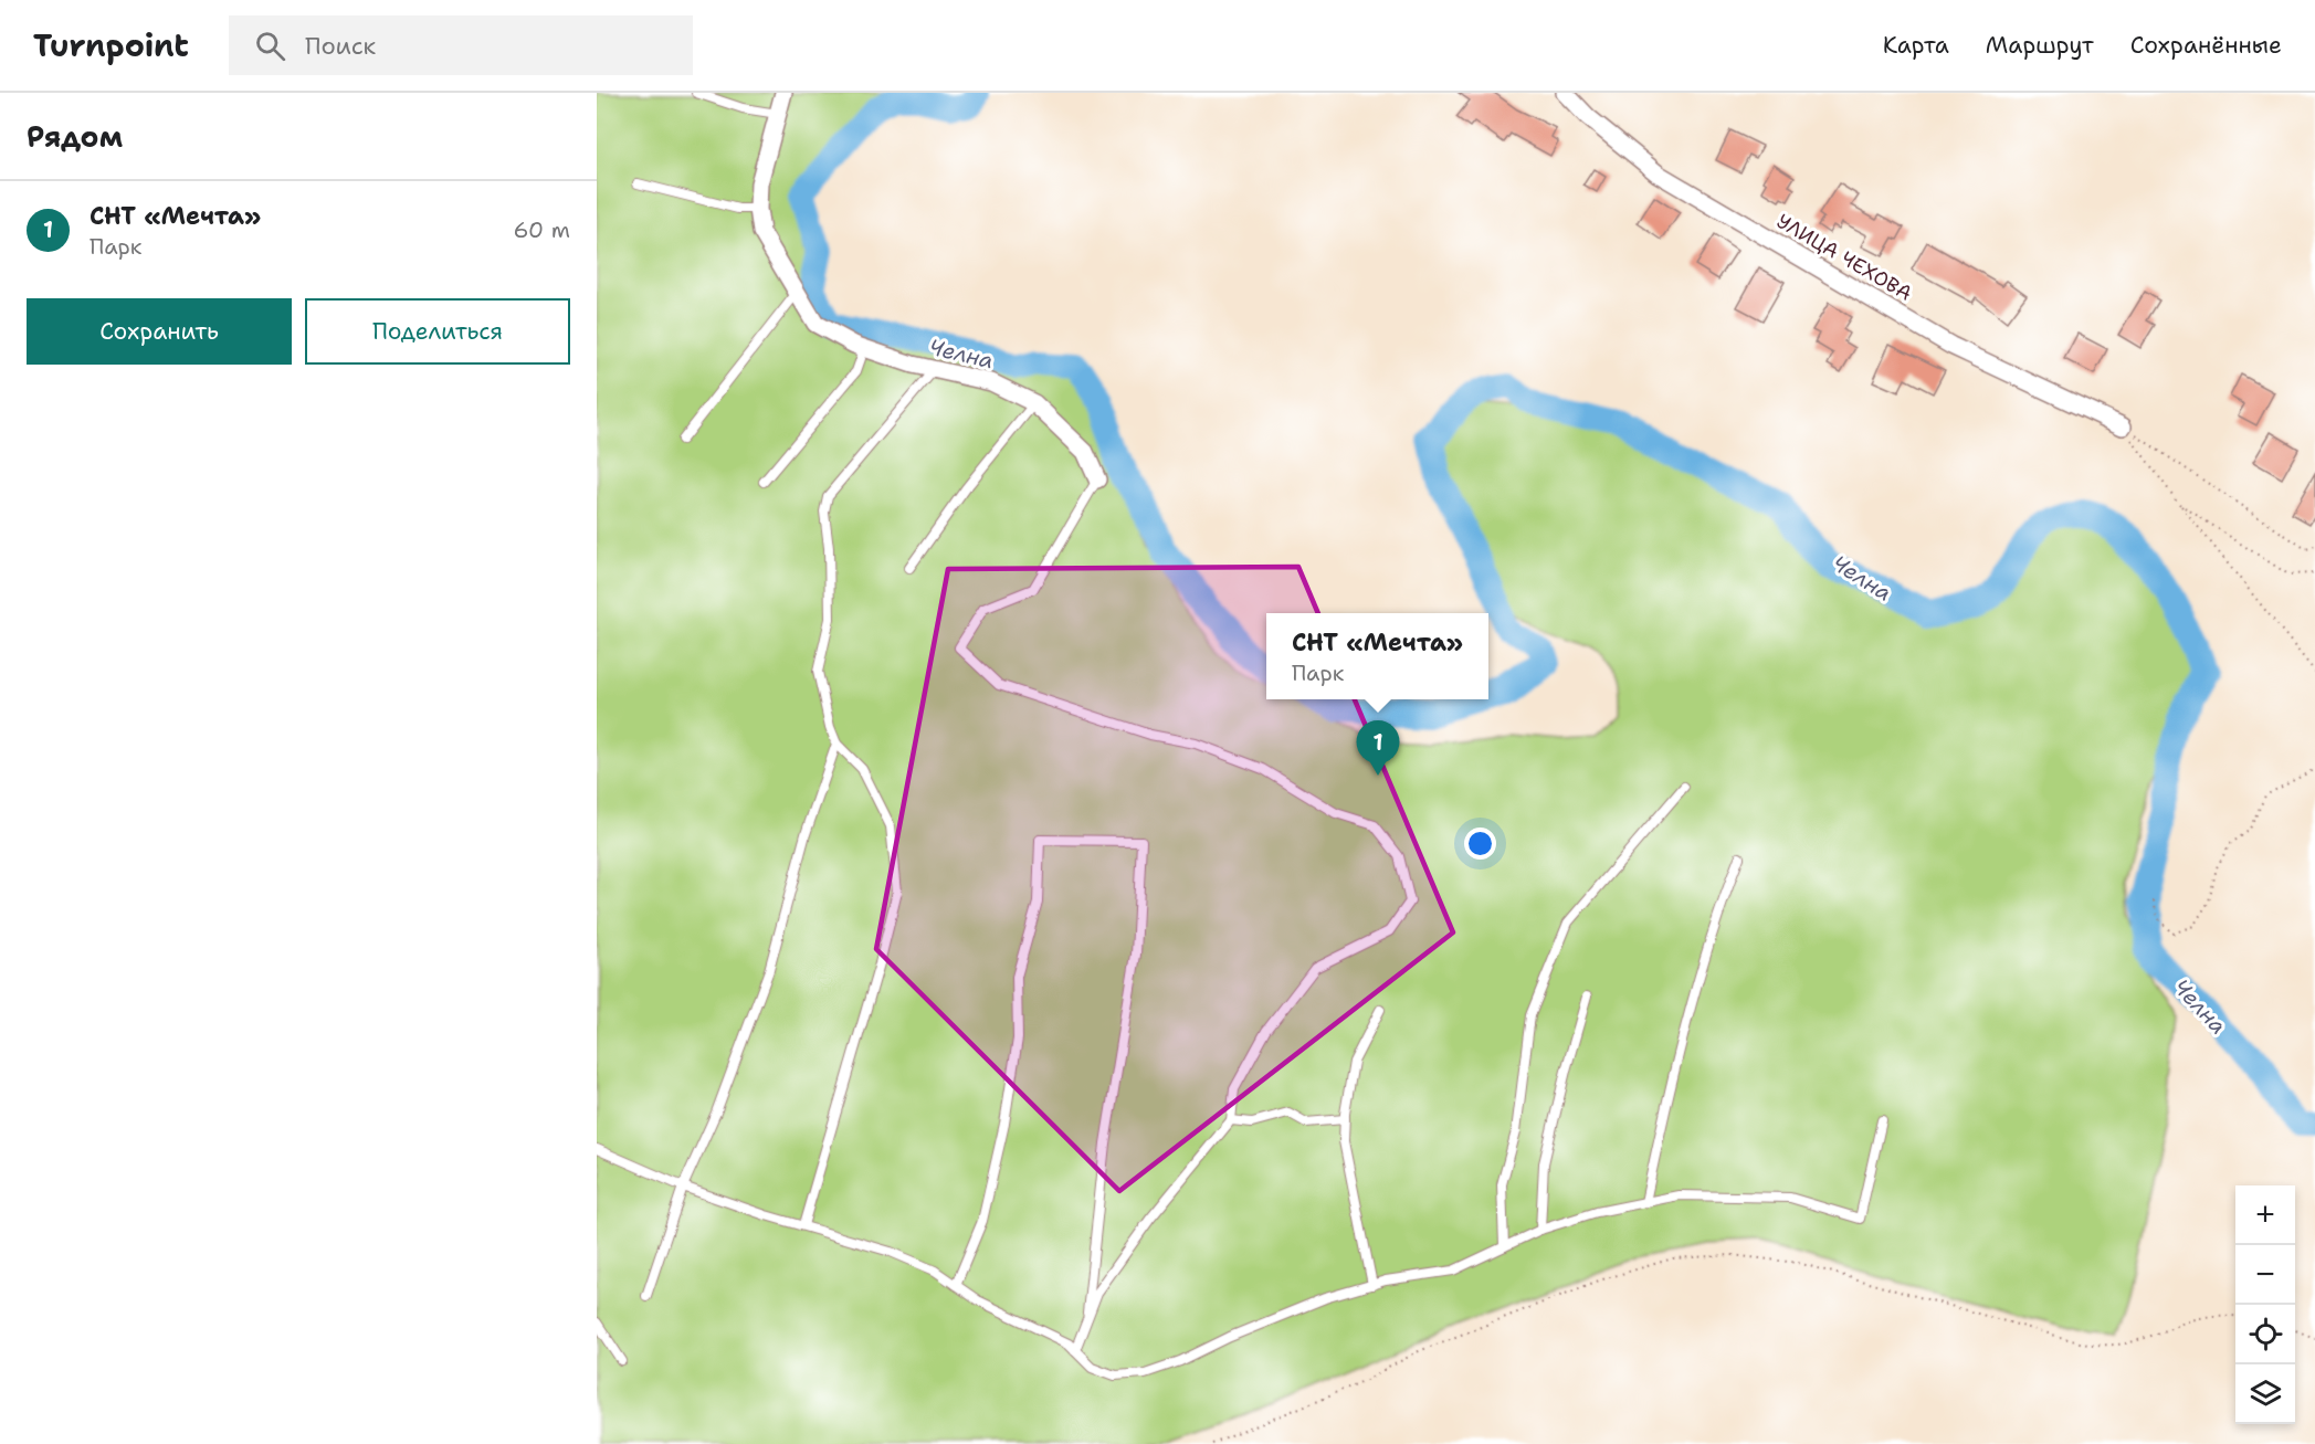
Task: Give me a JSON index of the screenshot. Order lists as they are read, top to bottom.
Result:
{
  "streets": {
    "street": ["УЛИЦА ЧЕХОВА"]
  },
  "water": ["Челна"],
  "page": {
    "header": "Turnpoint",
    "search": "Поиск",
    "nav": ["Карта", "Маршрут", "Сохранённые"],
    "heading": "Рядом",
    "list": [
      {
        "mark": "1",
        "name": "СНТ «Мечта»",
        "note": "Парк",
        "value": "60 m"
      }
    ],
    "buttons": ["Сохранить", "Поделиться"],
    "popup": ["СНТ «Мечта»", "Парк"],
    "pins": "1",
    "map_buttons": ["+", "−"]
  }
}
